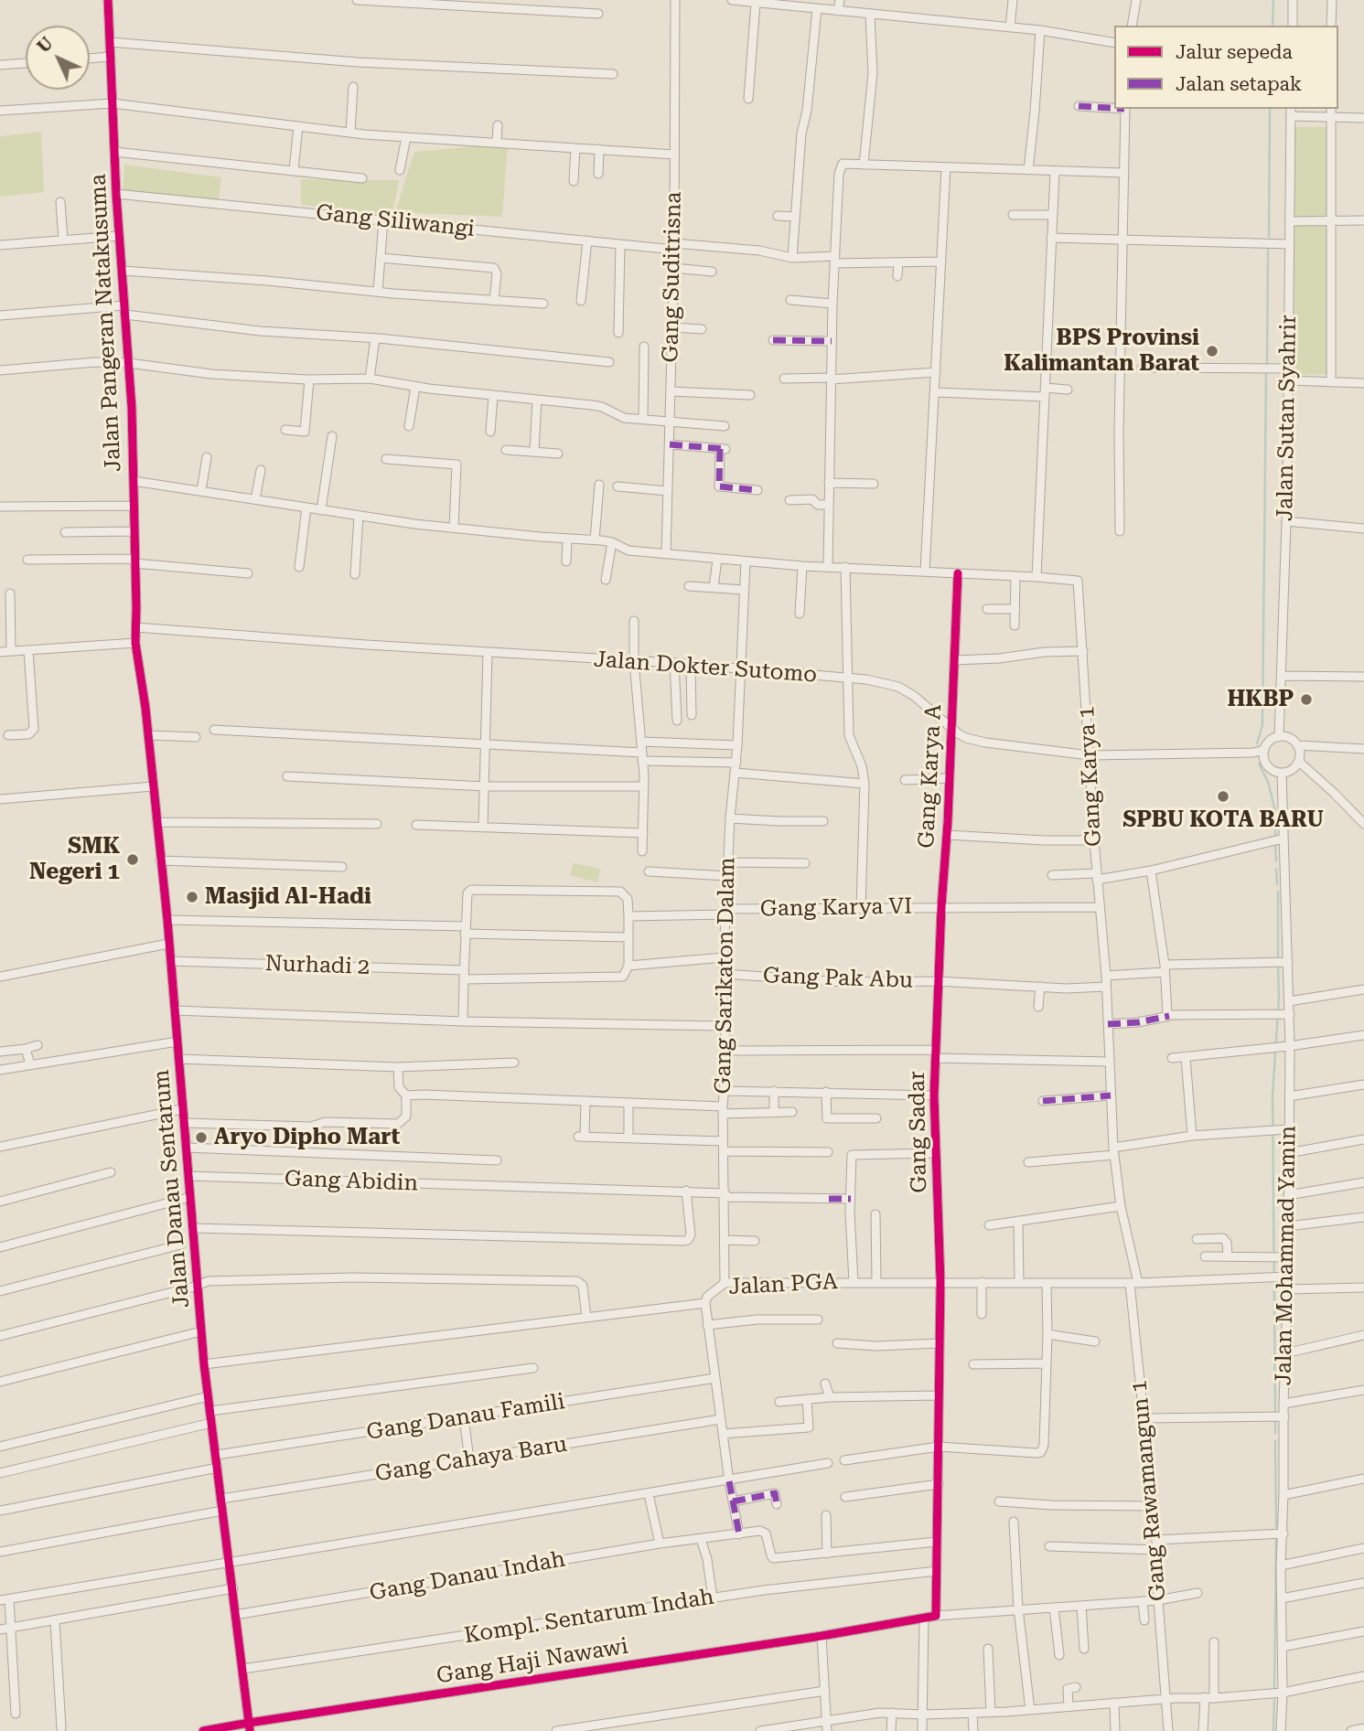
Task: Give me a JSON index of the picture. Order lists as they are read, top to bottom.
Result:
{
  "streets": {
    "street": [
      "Gang Siliwangi",
      "Gang Suditrisna",
      "Jalan Pangeran Natakusuma",
      "Jalan Sutan Syahrir",
      "Jalan Dokter Sutomo",
      "Gang Karya A",
      "Gang Karya 1",
      "Gang Karya VI",
      "Nurhadi 2",
      "Gang Sarikaton Dalam",
      "Gang Pak Abu",
      "Gang Sadar",
      "Gang Abidin",
      "Jalan Danau Sentarum",
      "Jalan Mohammad Yamin",
      "Jalan PGA",
      "Gang Danau Famili",
      "Gang Cahaya Baru",
      "Gang Rawamangun 1",
      "Gang Danau Indah",
      "Kompl. Sentarum Indah",
      "Gang Haji Nawawi"
    ]
  },
  "crossings": [
    ["Gang Siliwangi", "Gang Suditrisna"],
    ["Gang Siliwangi", "Jalan Pangeran Natakusuma"],
    ["Gang Suditrisna", "Gang Karya 1"],
    ["Jalan Pangeran Natakusuma", "Jalan Dokter Sutomo"],
    ["Jalan Pangeran Natakusuma", "Gang Karya 1"],
    ["Jalan Pangeran Natakusuma", "Jalan Danau Sentarum"],
    ["Jalan Sutan Syahrir", "Jalan Dokter Sutomo"],
    ["Jalan Sutan Syahrir", "Jalan Mohammad Yamin"],
    ["Jalan Dokter Sutomo", "Gang Karya A"],
    ["Jalan Dokter Sutomo", "Gang Karya 1"],
    ["Jalan Dokter Sutomo", "Gang Sarikaton Dalam"],
    ["Jalan Dokter Sutomo", "Jalan Mohammad Yamin"],
    ["Gang Karya A", "Gang Karya 1"],
    ["Gang Karya A", "Gang Karya VI"],
    ["Gang Karya A", "Gang Pak Abu"],
    ["Gang Karya A", "Gang Sadar"],
    ["Gang Karya 1", "Gang Karya VI"],
    ["Gang Karya 1", "Gang Sarikaton Dalam"],
    ["Gang Karya 1", "Gang Pak Abu"],
    ["Gang Karya 1", "Gang Rawamangun 1"],
    ["Gang Karya VI", "Gang Sarikaton Dalam"],
    ["Nurhadi 2", "Jalan Danau Sentarum"],
    ["Gang Sarikaton Dalam", "Gang Pak Abu"],
    ["Gang Sarikaton Dalam", "Gang Abidin"],
    ["Gang Sarikaton Dalam", "Jalan PGA"],
    ["Gang Pak Abu", "Gang Sadar"],
    ["Gang Sadar", "Jalan PGA"],
    ["Gang Sadar", "Kompl. Sentarum Indah"],
    ["Gang Sadar", "Gang Haji Nawawi"],
    ["Gang Abidin", "Jalan Danau Sentarum"],
    ["Jalan Danau Sentarum", "Jalan PGA"],
    ["Jalan Danau Sentarum", "Gang Danau Famili"],
    ["Jalan Danau Sentarum", "Gang Cahaya Baru"],
    ["Jalan Danau Sentarum", "Gang Danau Indah"],
    ["Jalan Danau Sentarum", "Kompl. Sentarum Indah"],
    ["Jalan Danau Sentarum", "Gang Haji Nawawi"],
    ["Jalan Mohammad Yamin", "Jalan PGA"],
    ["Jalan PGA", "Gang Rawamangun 1"],
    ["Gang Rawamangun 1", "Gang Haji Nawawi"]
  ],
  "places": [
    "BPS Provinsi Kalimantan Barat",
    "HKBP",
    "SPBU KOTA BARU",
    "SMK Negeri 1",
    "Masjid Al-Hadi",
    "Aryo Dipho Mart"
  ],
  "legend": ["Jalur sepeda", "Jalan setapak"],
  "north": "top left"
}
